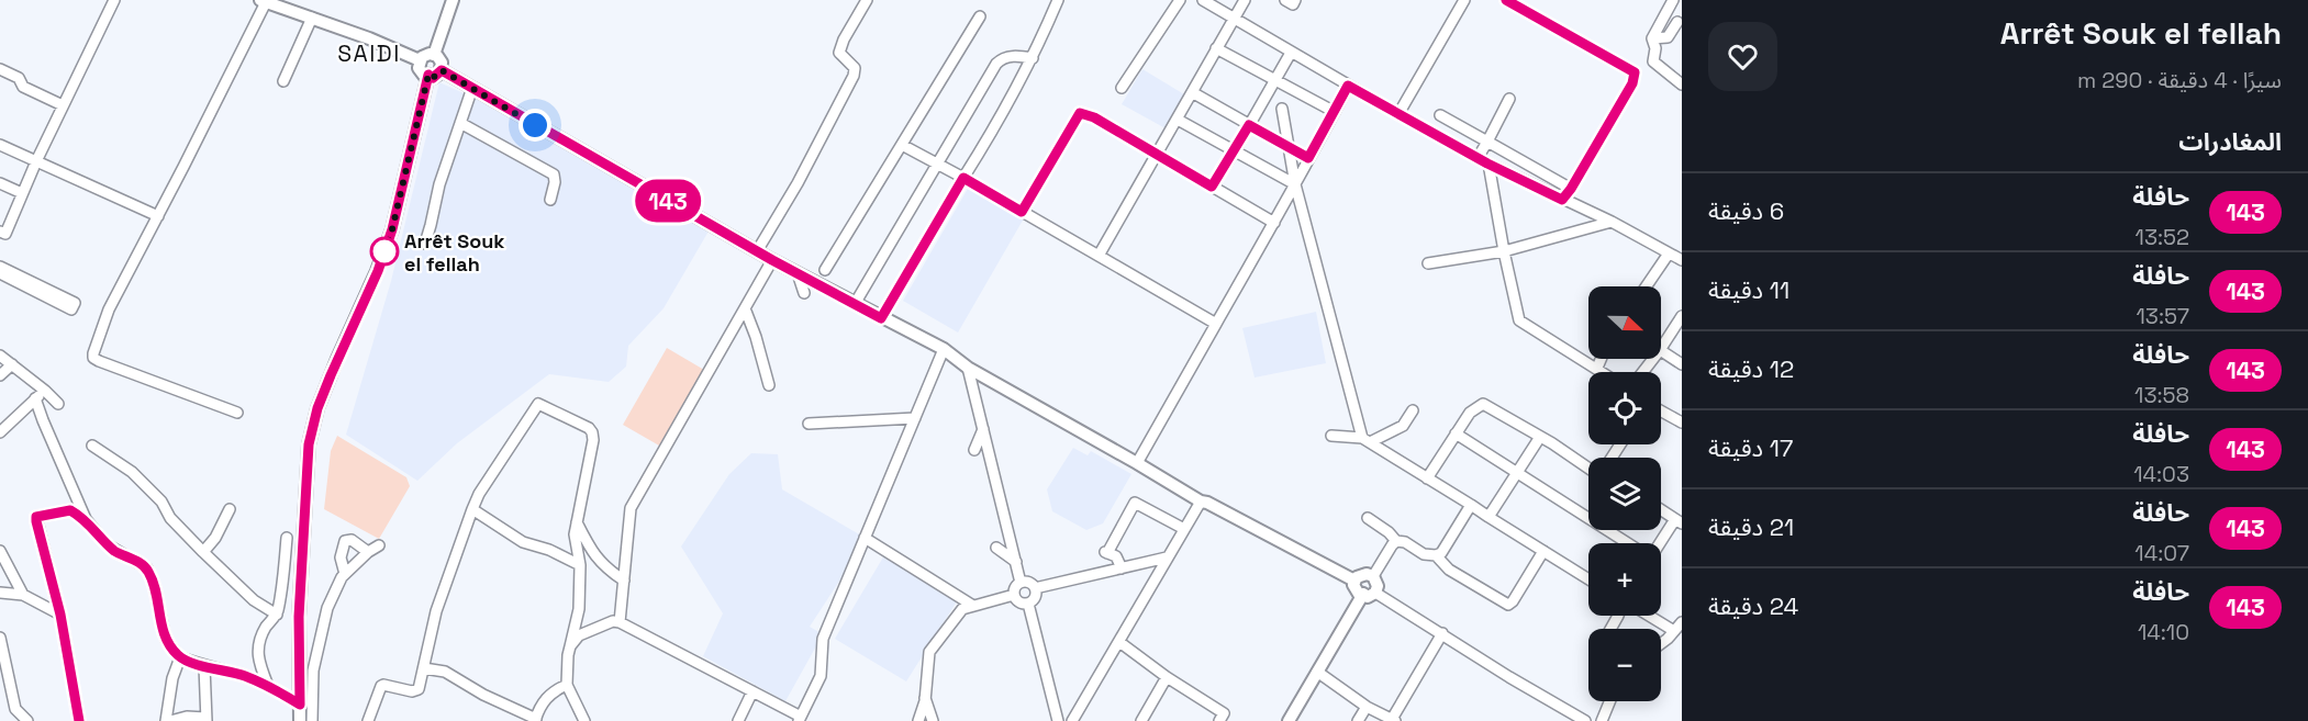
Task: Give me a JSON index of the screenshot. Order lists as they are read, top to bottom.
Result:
{
  "districts": ["SAIDI"],
  "places": ["Arrêt Souk el fellah"],
  "lines": ["bus line 143"],
  "north": "right",
  "page": {
    "heading": [
      ["Arrêt Souk el fellah", "سيرًا · 4 دقيقة · 290 m"],
      "المغادرات"
    ],
    "on_map": "143",
    "list": [
      {
        "mark": "143",
        "name": "حافلة",
        "note": "13:52",
        "value": "6 دقيقة"
      },
      {
        "mark": "143",
        "name": "حافلة",
        "note": "13:57",
        "value": "11 دقيقة"
      },
      {
        "mark": "143",
        "name": "حافلة",
        "note": "13:58",
        "value": "12 دقيقة"
      },
      {
        "mark": "143",
        "name": "حافلة",
        "note": "14:03",
        "value": "17 دقيقة"
      },
      {
        "mark": "143",
        "name": "حافلة",
        "note": "14:07",
        "value": "21 دقيقة"
      },
      {
        "mark": "143",
        "name": "حافلة",
        "note": "14:10",
        "value": "24 دقيقة"
      }
    ],
    "map_buttons": ["+", "−"]
  }
}
